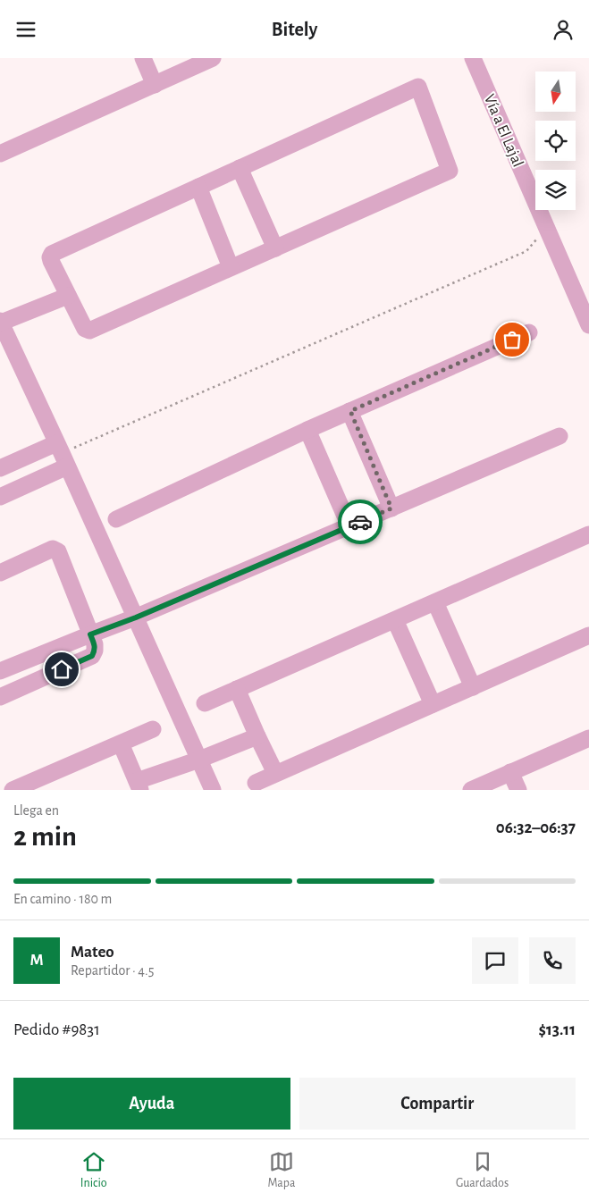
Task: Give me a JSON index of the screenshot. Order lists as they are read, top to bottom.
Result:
{
  "streets": {
    "street": ["Vía a El Lajal"]
  },
  "north": "bottom",
  "page": {
    "header": "Bitely",
    "heading": ["2 min", "Llega en", "06:32–06:37"],
    "panel": [
      "Mateo",
      "Repartidor · 4.5",
      "Pedido #9831",
      "$13.11"
    ],
    "bar": "En camino · 180 m",
    "round": "M",
    "buttons": ["Ayuda", "Compartir"],
    "tabs": ["Inicio", "Mapa", "Guardados"]
  }
}
